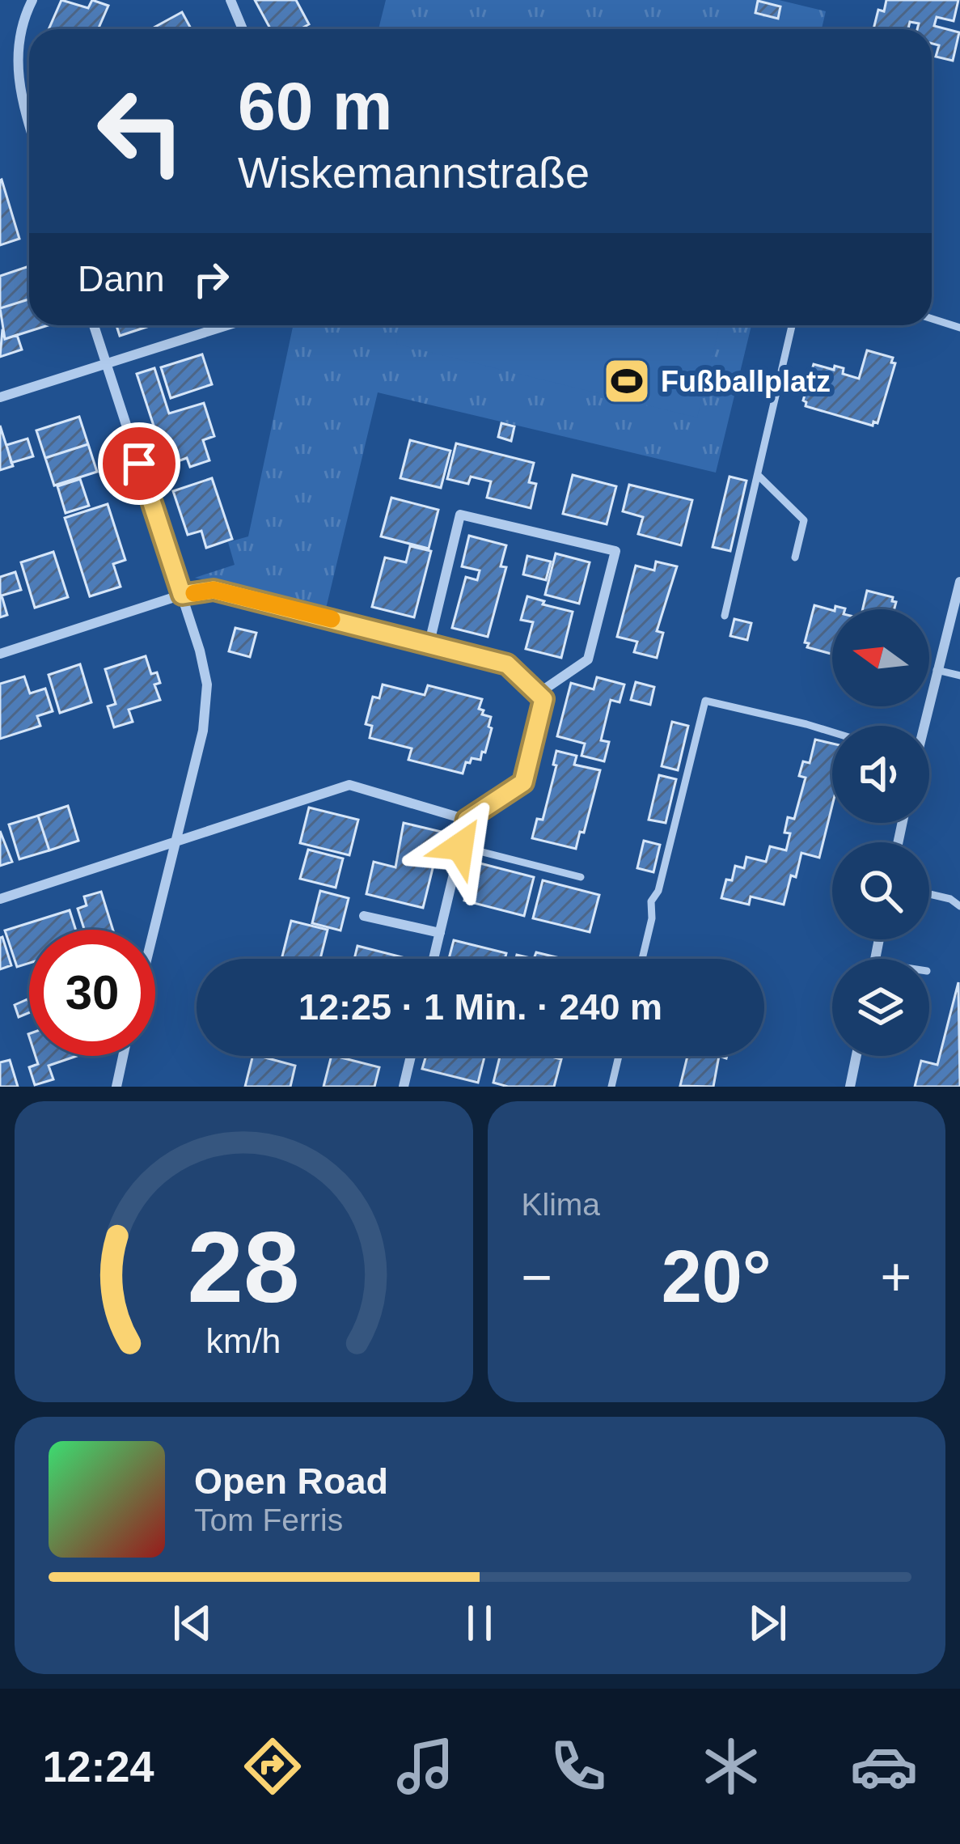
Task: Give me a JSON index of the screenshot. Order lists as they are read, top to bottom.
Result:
{
  "places": {
    "sports": ["Fußballplatz"]
  },
  "north": "left",
  "page": {
    "turn": ["60 m", "Wiskemannstraße"],
    "then": "Dann",
    "limit": "30",
    "trip": "12:25 · 1 Min. · 240 m",
    "tile": "Klima",
    "heat": ["−", "20°", "+"],
    "song": ["Open Road", "Tom Ferris"],
    "tabs": "12:24",
    "gauge": ["28", "km/h"]
  }
}
